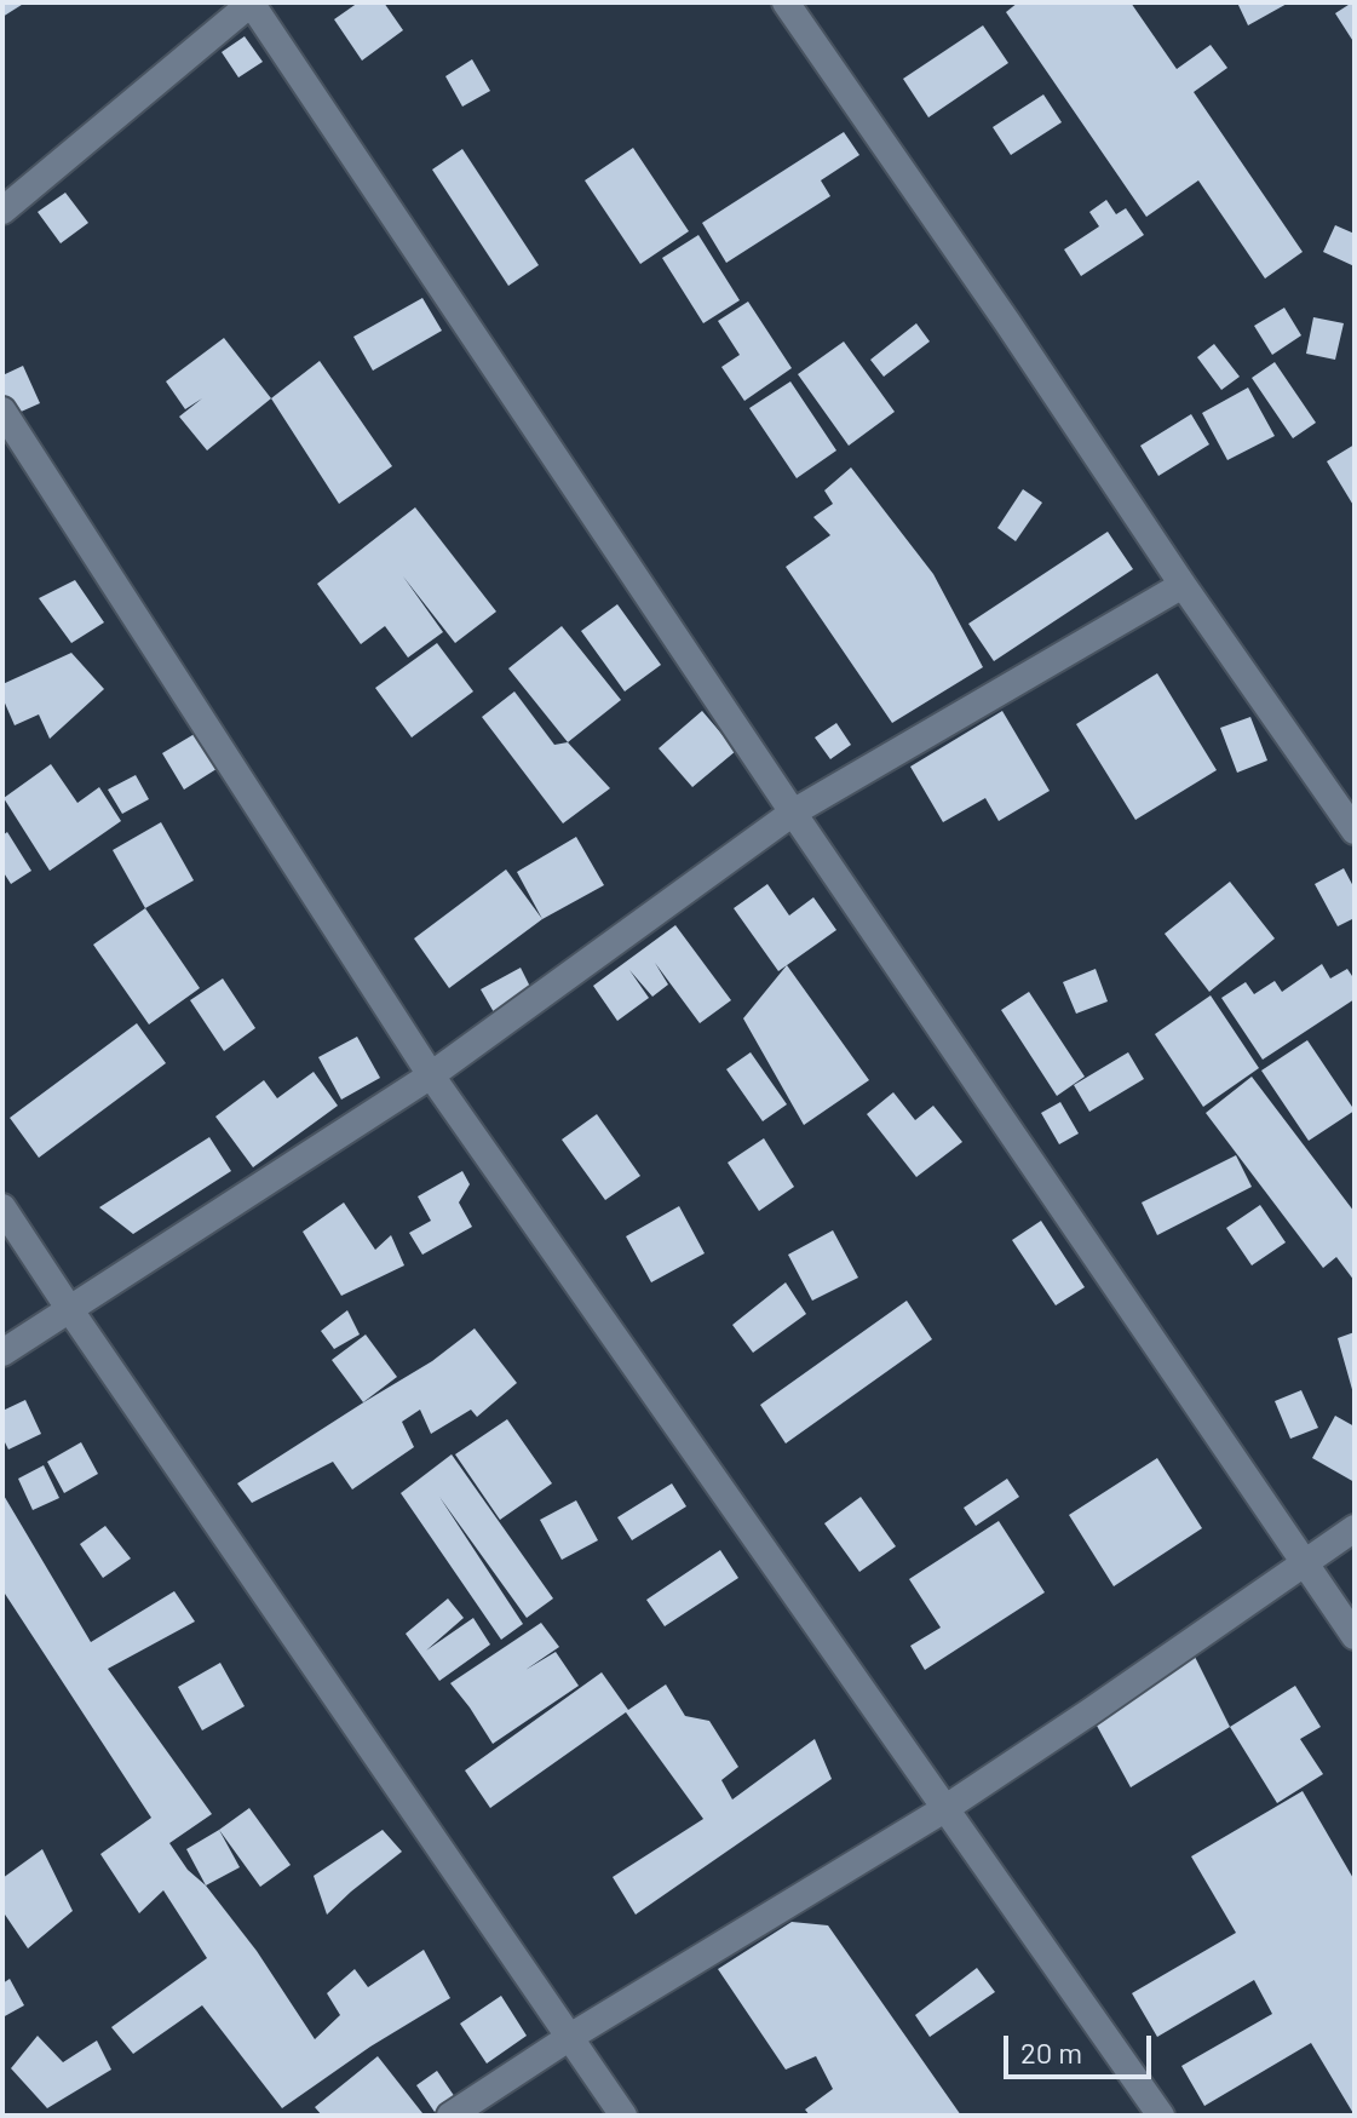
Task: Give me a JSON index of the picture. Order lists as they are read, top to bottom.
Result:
{
  "scale_bar": "20 m"
}
